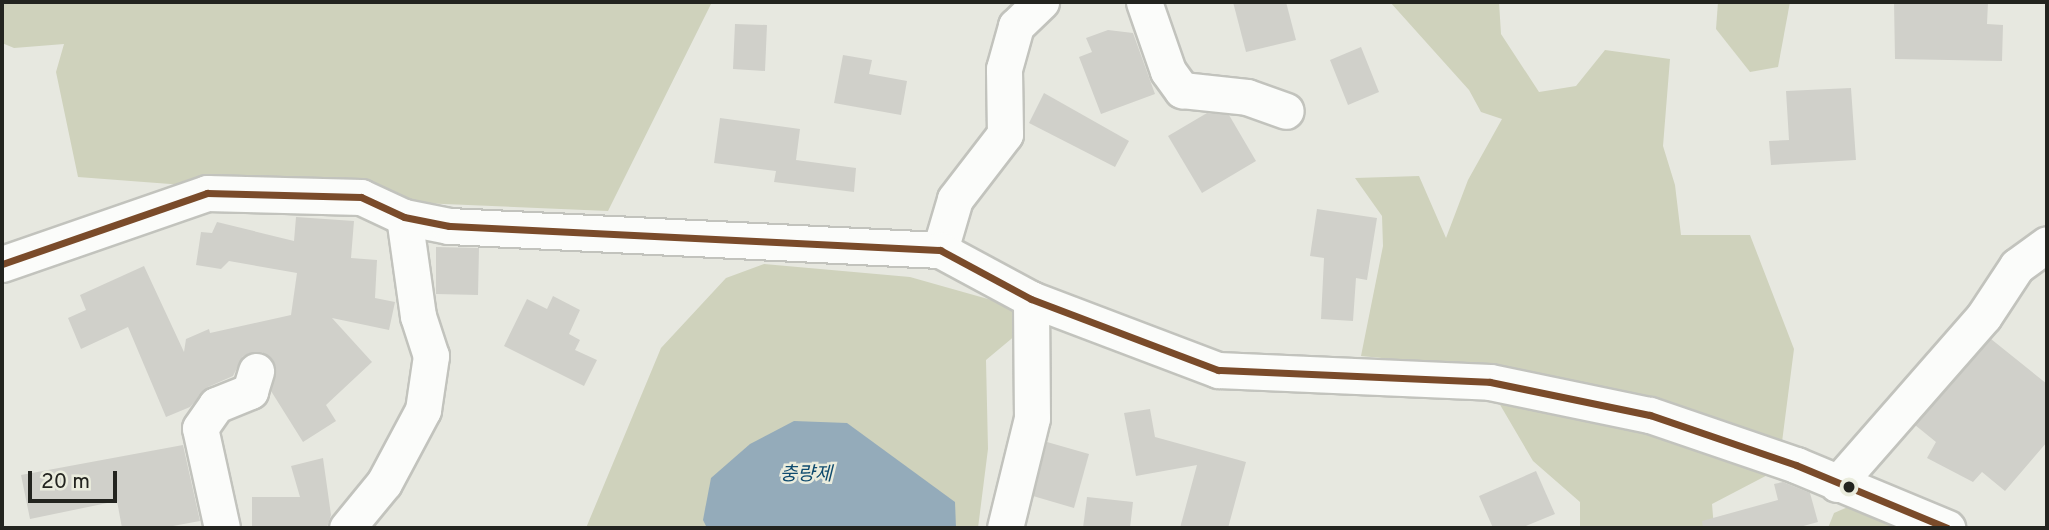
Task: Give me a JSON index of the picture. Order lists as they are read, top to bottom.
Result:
{
  "water": ["충량제"],
  "scale_bar": "20 m"
}
